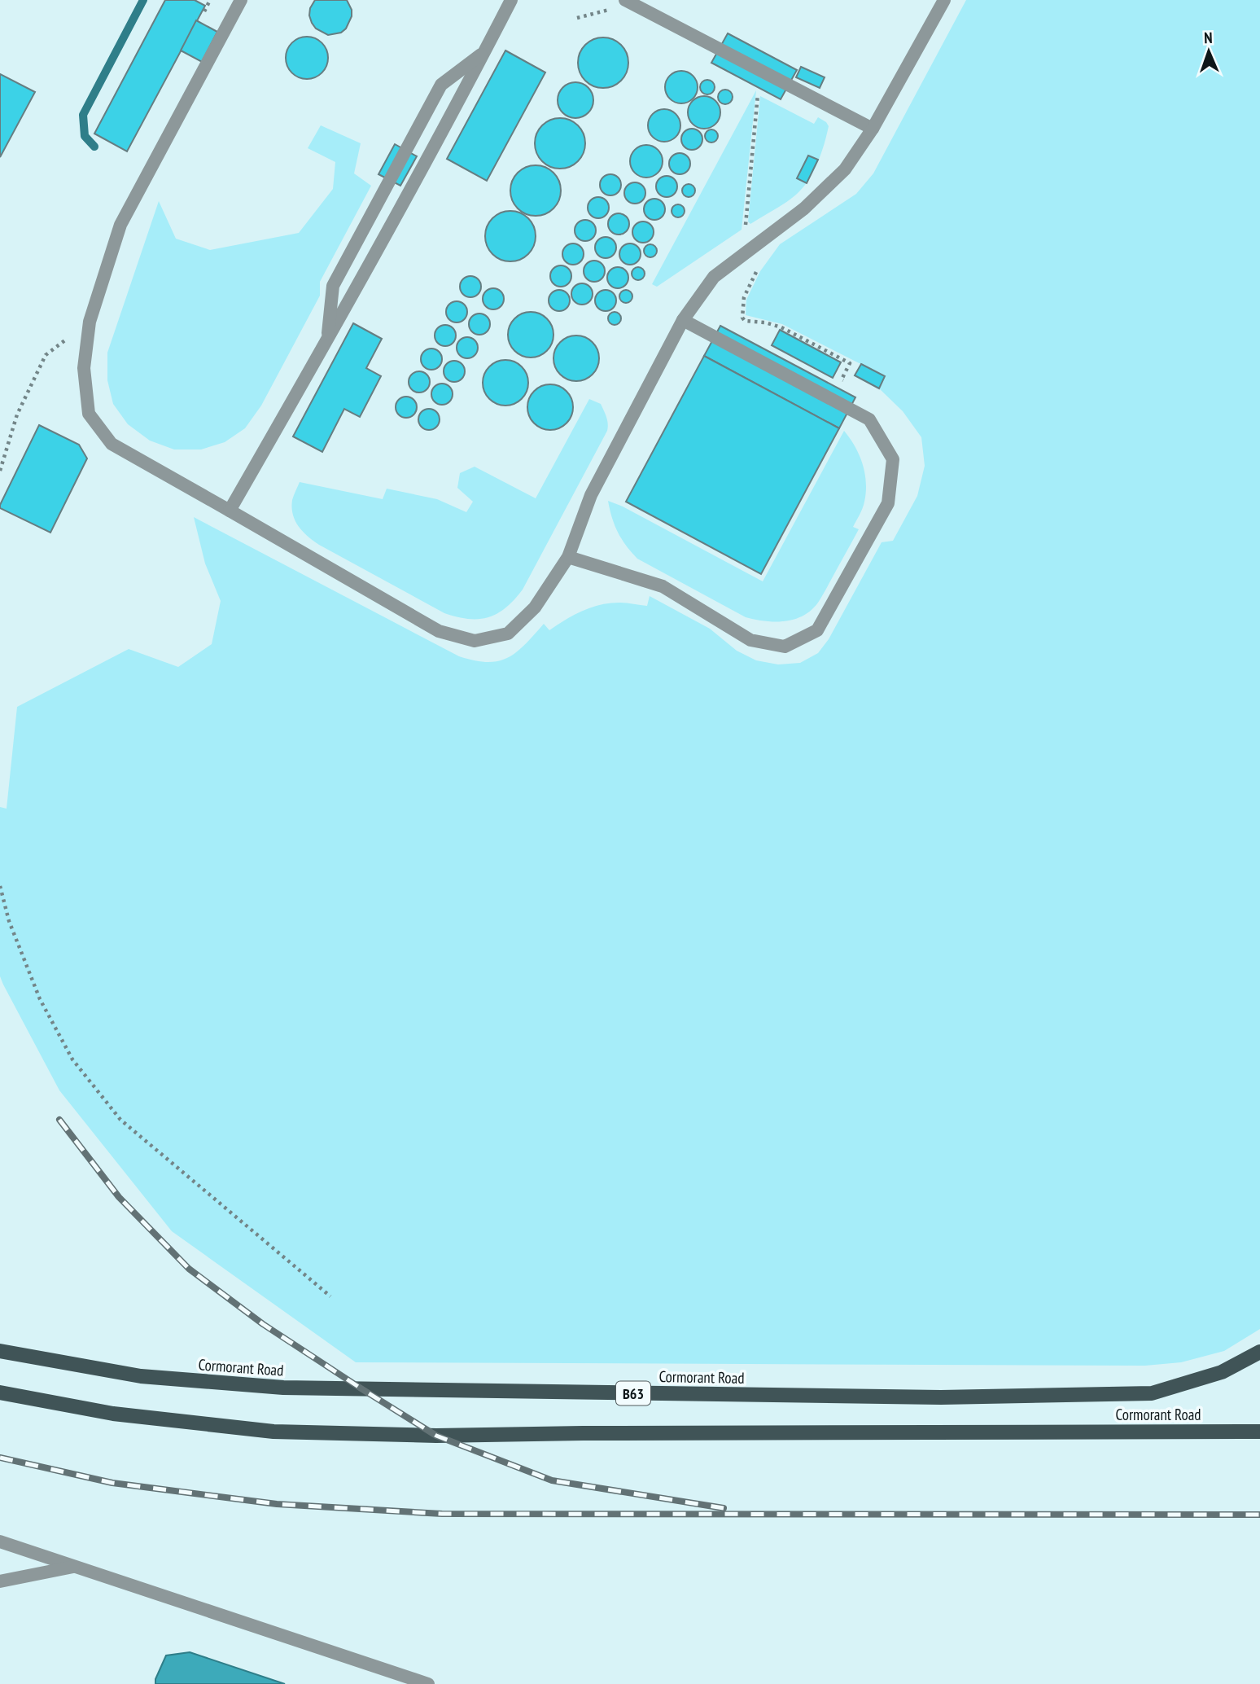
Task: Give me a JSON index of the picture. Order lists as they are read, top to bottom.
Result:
{
  "streets": {
    "main road": ["Cormorant Road", "B63"]
  },
  "north": "top"
}
